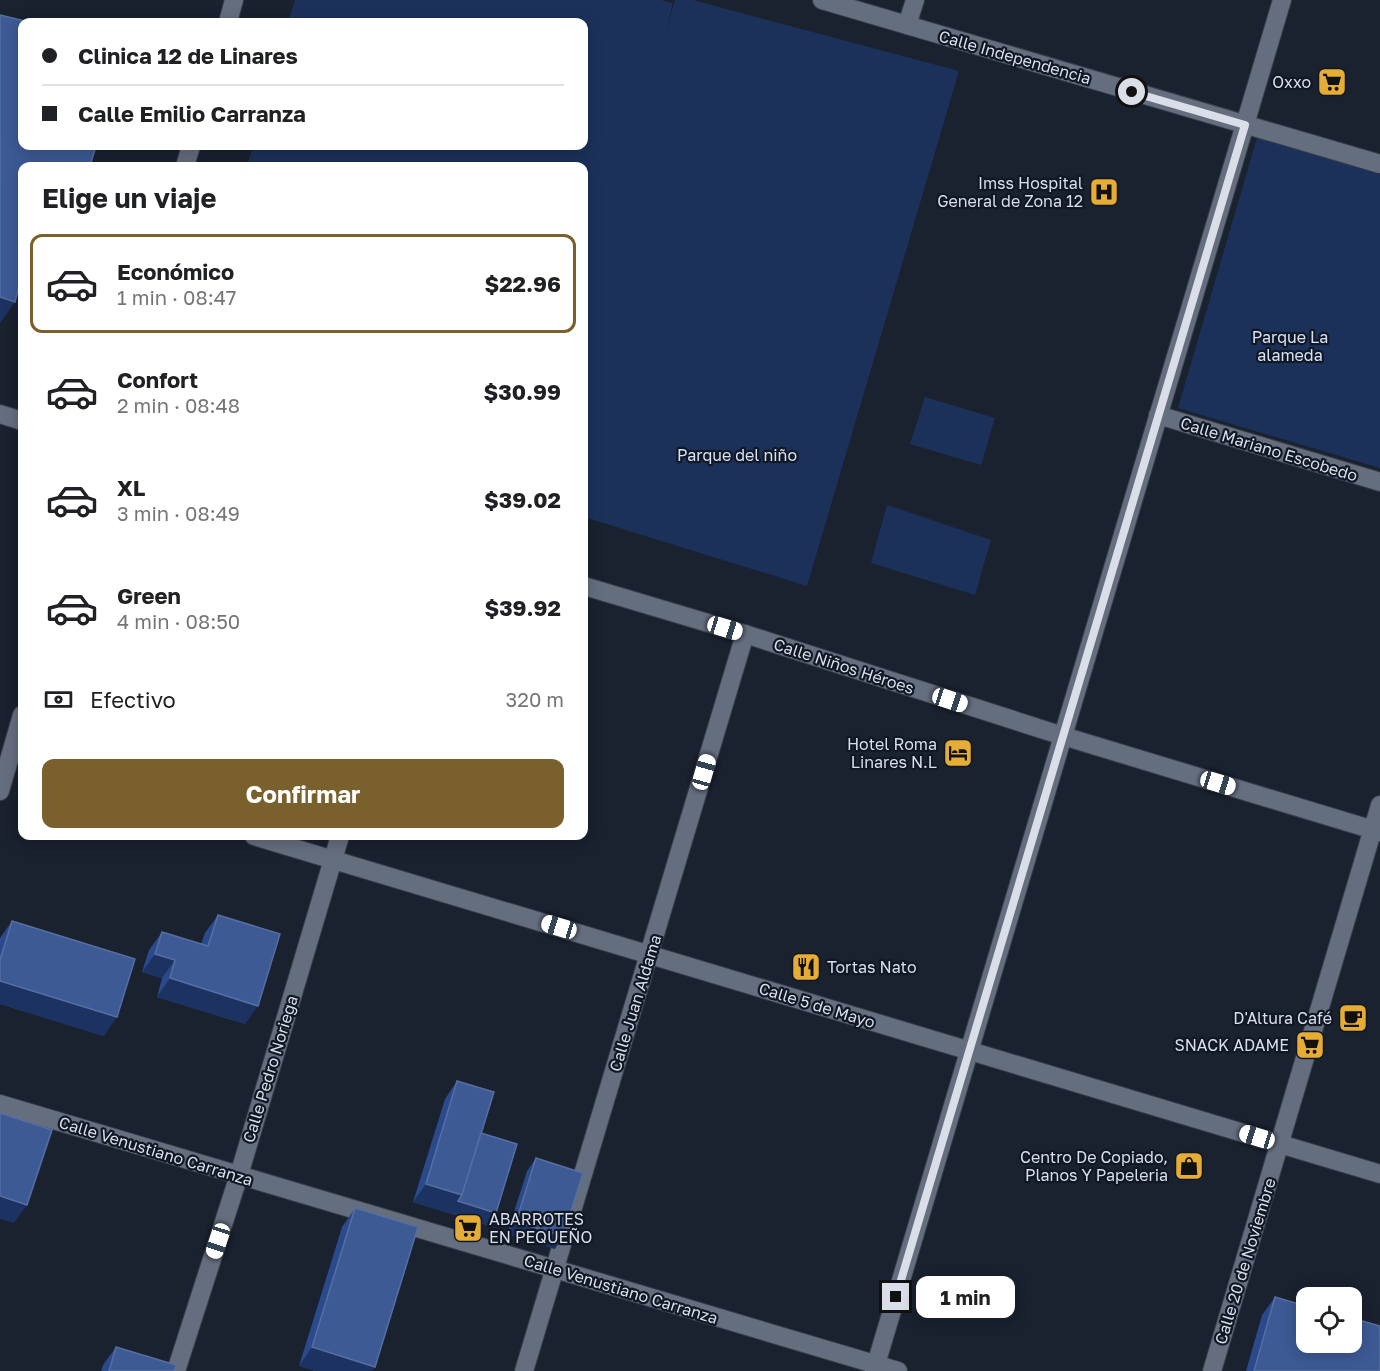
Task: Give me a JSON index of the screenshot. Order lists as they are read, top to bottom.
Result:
{
  "streets": {
    "street": [
      "Calle Independencia",
      "Calle Mariano Escobedo",
      "Calle Niños Héroes",
      "Calle Juan Aldama",
      "Calle 5 de Mayo",
      "Calle Pedro Noriega",
      "Calle Venustiano Carranza",
      "Calle 20 de Noviembre"
    ]
  },
  "crossings": [
    ["Calle Niños Héroes", "Calle Juan Aldama"],
    ["Calle Niños Héroes", "Calle 20 de Noviembre"],
    ["Calle Juan Aldama", "Calle 5 de Mayo"],
    ["Calle Juan Aldama", "Calle Venustiano Carranza"],
    ["Calle 5 de Mayo", "Calle Pedro Noriega"],
    ["Calle 5 de Mayo", "Calle 20 de Noviembre"],
    ["Calle Pedro Noriega", "Calle Venustiano Carranza"]
  ],
  "parks": ["Parque La alameda", "Parque del niño"],
  "places": {
    "supermarket": ["Oxxo", "SNACK ADAME", "ABARROTES EN PEQUEÑO"],
    "hospital": ["Imss Hospital General de Zona 12"],
    "hotel": ["Hotel Roma Linares N.L"],
    "restaurant": ["Tortas Nato"],
    "cafe": ["D'Altura Café"],
    "shop": ["Centro De Copiado, Planos Y Papeleria"]
  },
  "page": {
    "banner": ["Clinica 12 de Linares", "Calle Emilio Carranza"],
    "heading": "Elige un viaje",
    "list": [
      {
        "name": "Económico",
        "note": "1 min · 08:47",
        "value": "$22.96"
      },
      {
        "name": "Confort",
        "note": "2 min · 08:48",
        "value": "$30.99"
      },
      {
        "name": "XL",
        "note": "3 min · 08:49",
        "value": "$39.02"
      },
      {
        "name": "Green",
        "note": "4 min · 08:50",
        "value": "$39.92"
      }
    ],
    "pay": ["Efectivo", "320 m"],
    "buttons": "Confirmar",
    "bubble": "1 min"
  }
}
